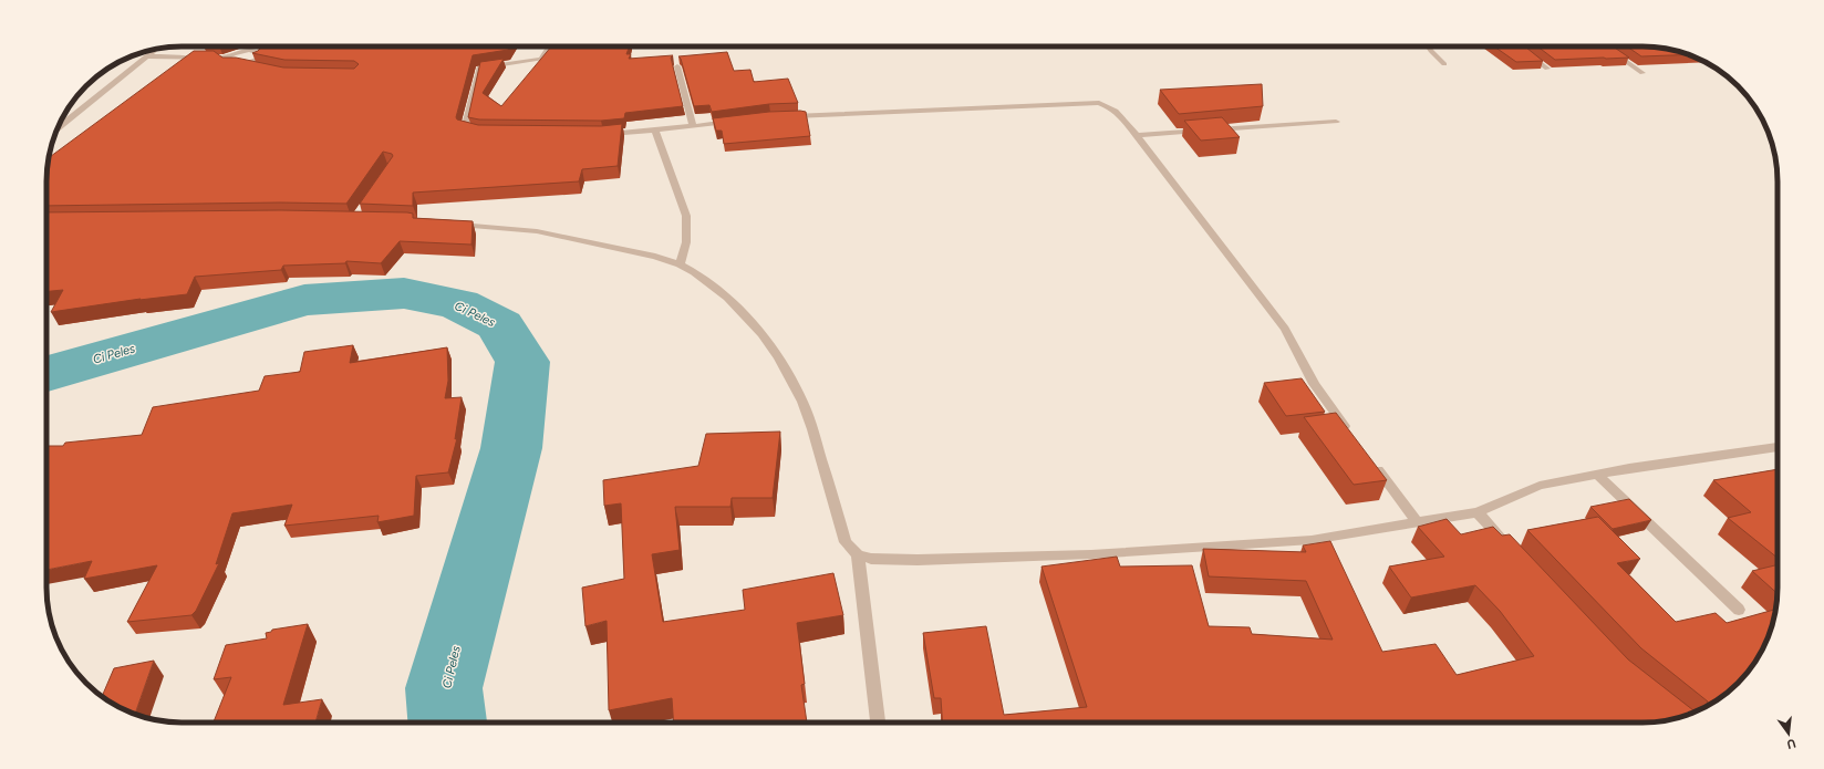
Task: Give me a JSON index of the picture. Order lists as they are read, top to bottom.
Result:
{
  "water": ["Ci Peles"],
  "north": "bottom"
}
